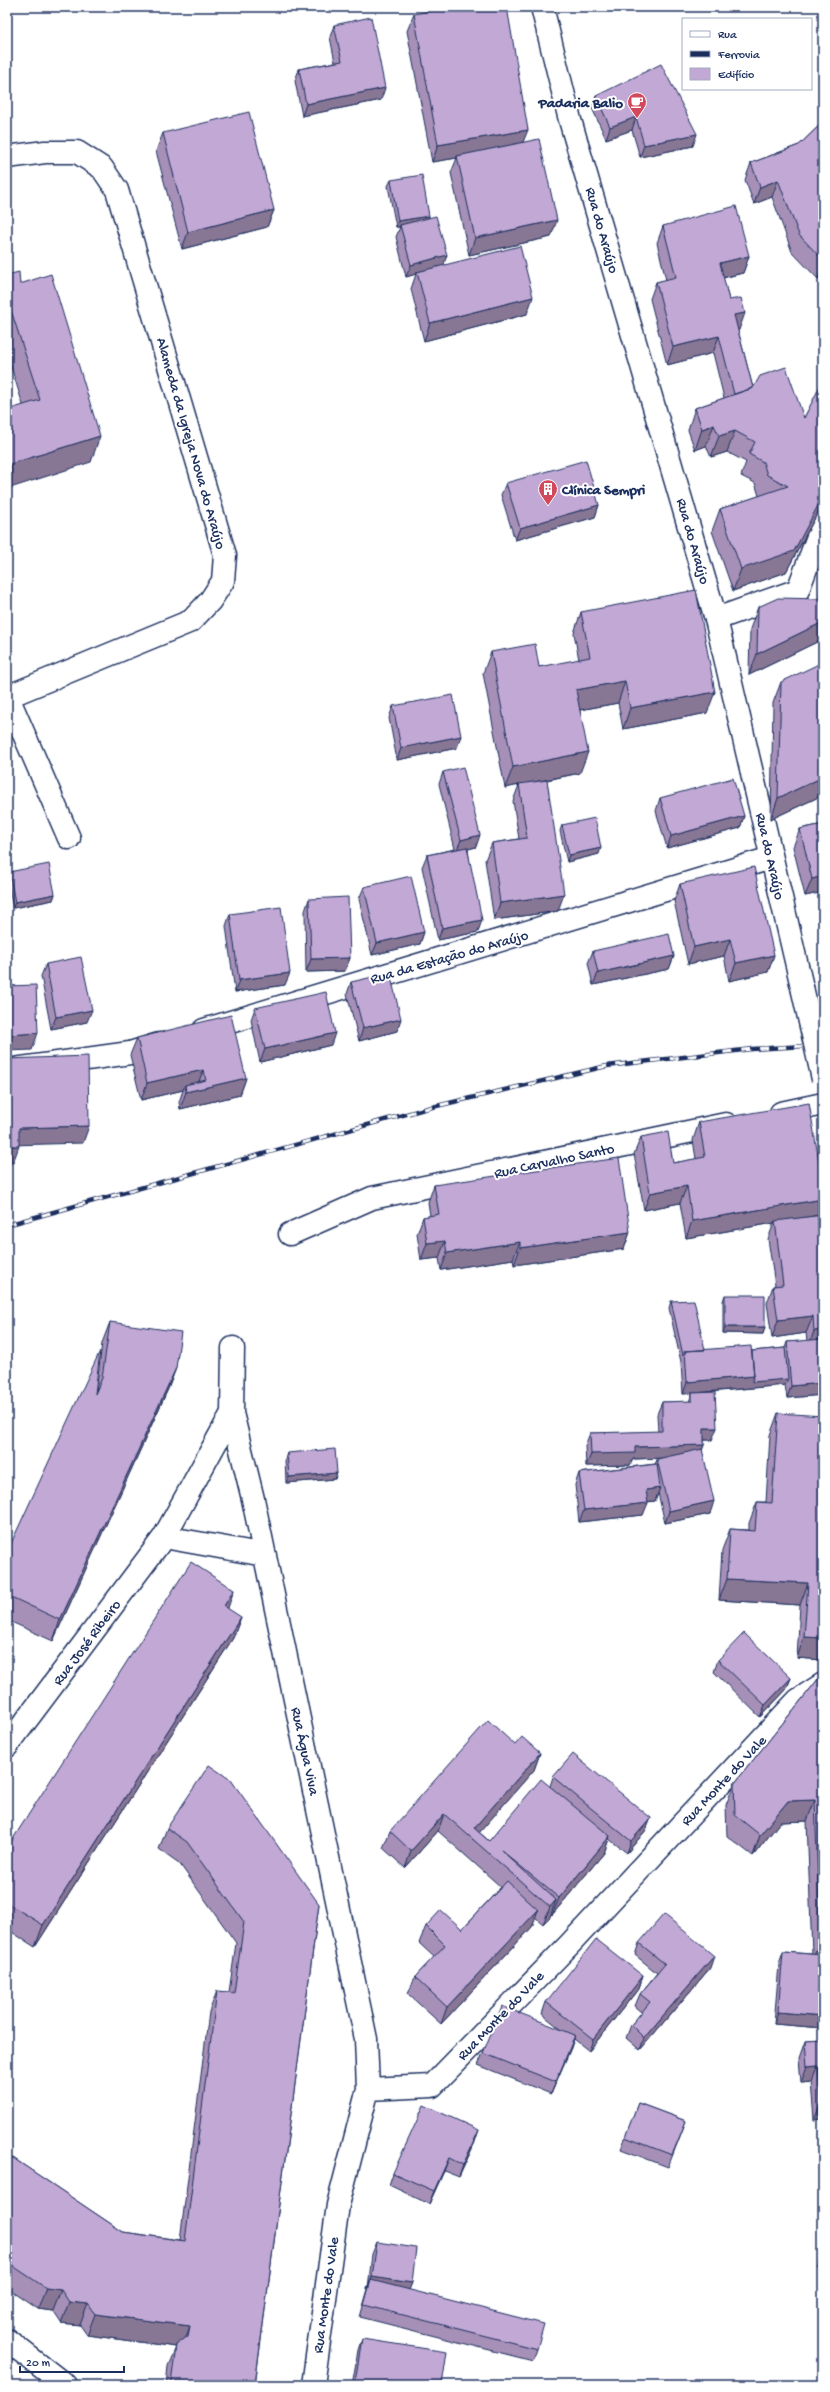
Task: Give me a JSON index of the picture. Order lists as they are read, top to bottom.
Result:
{
  "streets": {
    "street": [
      "Rua do Araújo",
      "Alameda da Igreja Nova do Araújo",
      "Rua da Estação do Araújo",
      "Rua Carvalho Santo",
      "Rua José Ribeiro",
      "Rua Água Viva",
      "Rua Monte do Vale"
    ]
  },
  "crossings": [
    ["Rua do Araújo", "Rua da Estação do Araújo"],
    ["Rua José Ribeiro", "Rua Água Viva"],
    ["Rua Água Viva", "Rua Monte do Vale"]
  ],
  "places": {
    "cafe": ["Padaria Balio"],
    "building": ["Clínica Sempri"]
  },
  "legend": ["Rua", "Ferrovia", "Edifício"],
  "scale_bar": "20 m"
}
